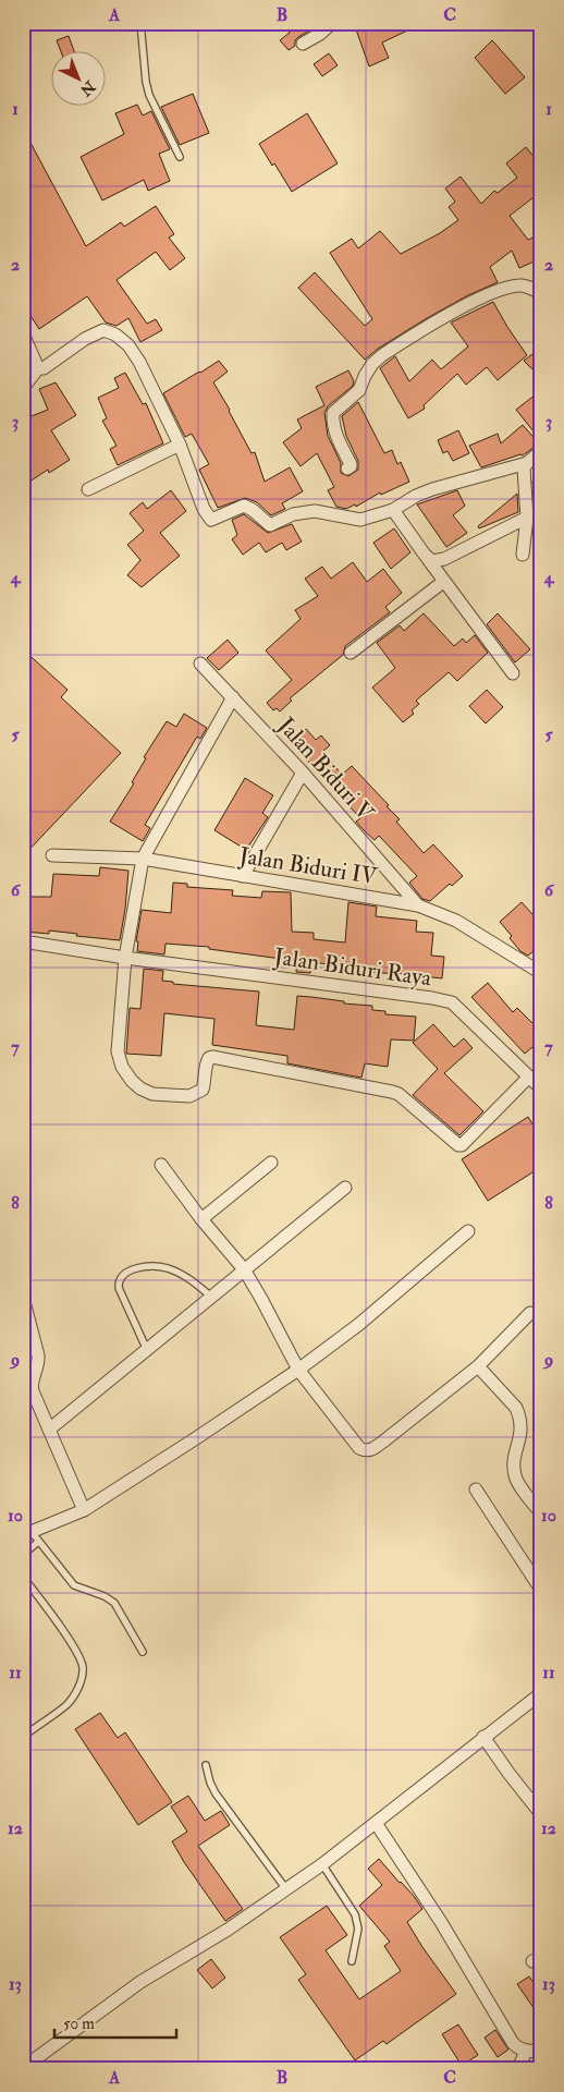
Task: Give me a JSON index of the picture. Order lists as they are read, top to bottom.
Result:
{
  "streets": {
    "street": ["Jalan Biduri V", "Jalan Biduri IV", "Jalan Biduri Raya"]
  },
  "crossings": [
    ["Jalan Biduri V", "Jalan Biduri IV"]
  ],
  "scale_bar": "50 m",
  "north": "bottom right",
  "grid": {
    "columns": ["A", "B", "C"],
    "rows": [
      "1",
      "2",
      "3",
      "4",
      "5",
      "6",
      "7",
      "8",
      "9",
      "10",
      "11",
      "12",
      "13"
    ]
  }
}
